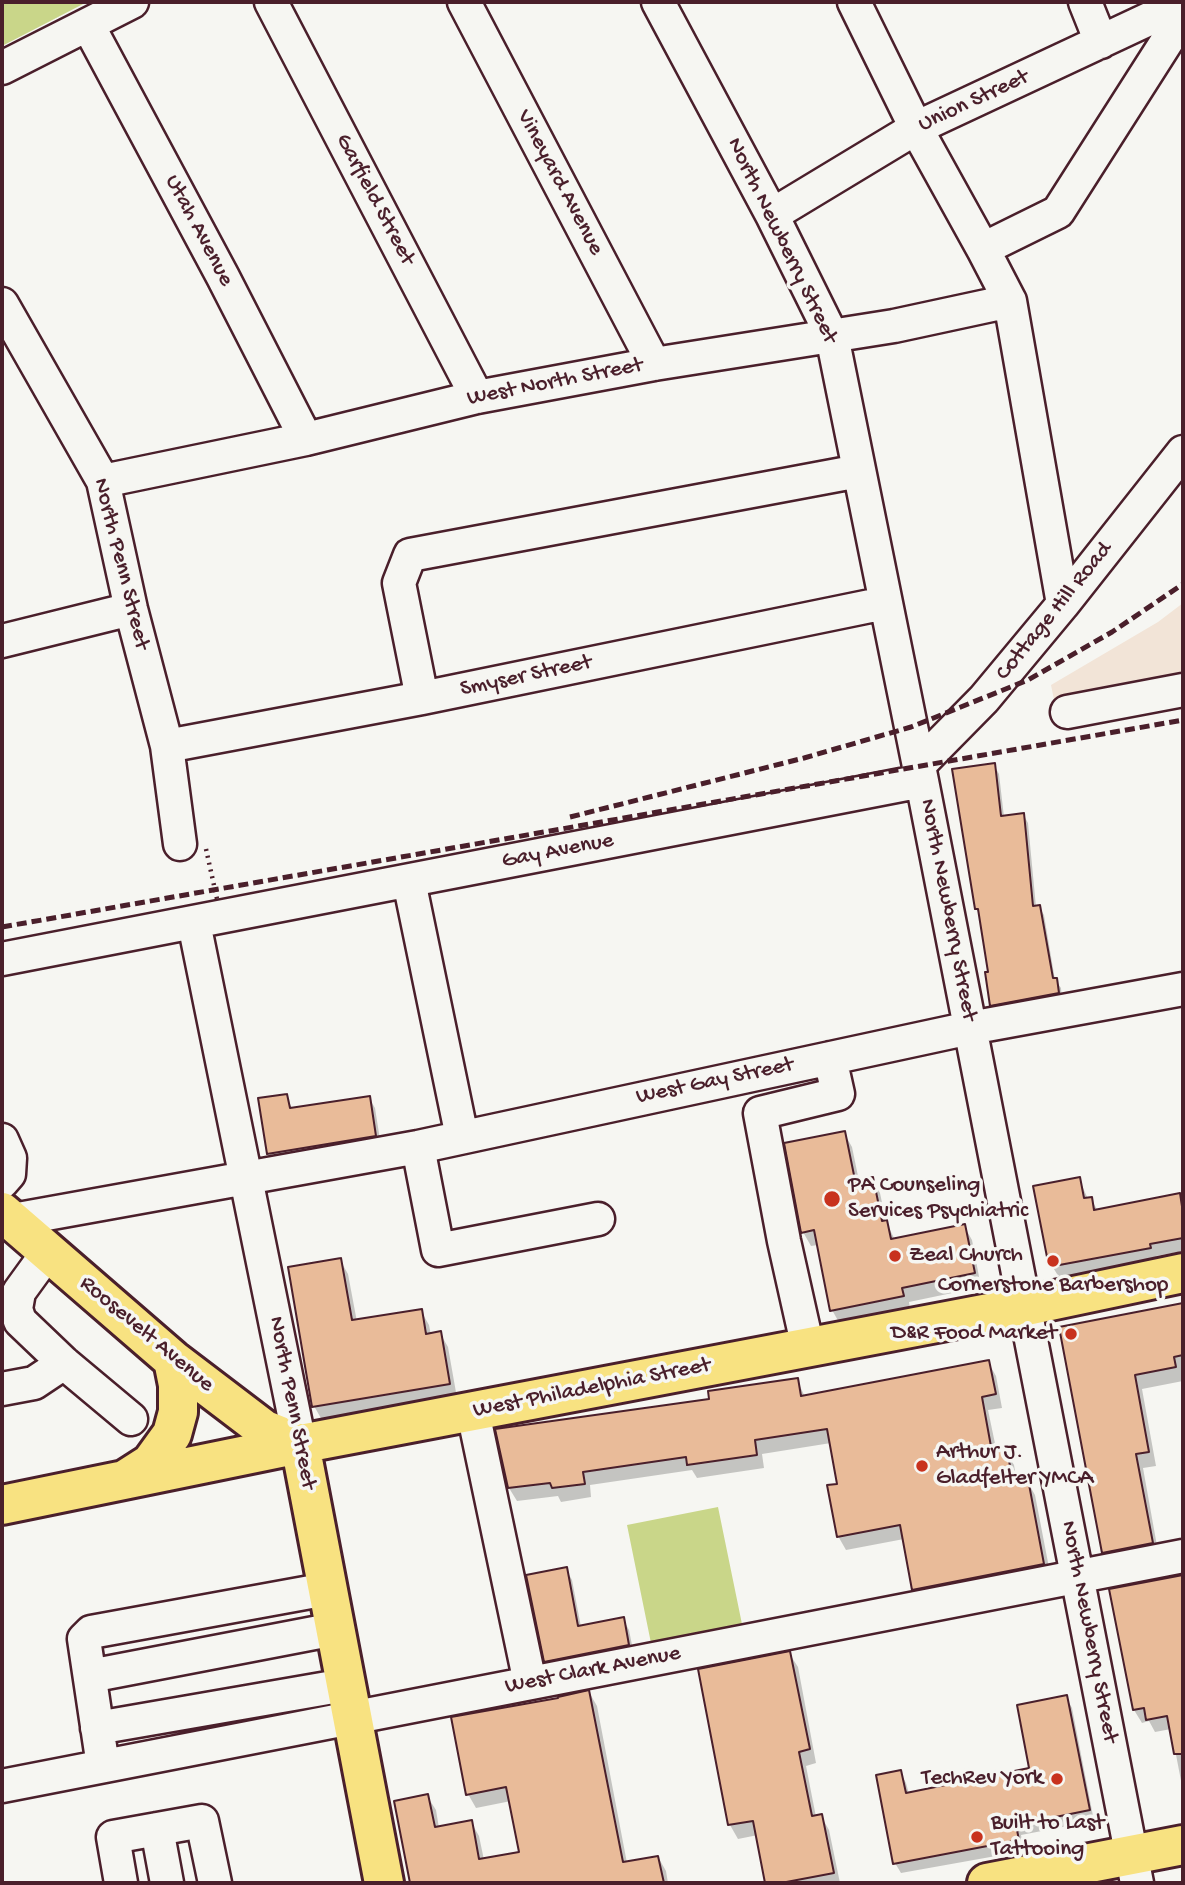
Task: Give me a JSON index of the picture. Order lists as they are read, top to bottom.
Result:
{
  "streets": {
    "main road": ["North Penn Street", "Roosevelt Avenue", "West Philadelphia Street"],
    "street": [
      "Union Street",
      "Vineyard Avenue",
      "Garfield Street",
      "Utah Avenue",
      "North Newberry Street",
      "West North Street",
      "Cottage Hill Road",
      "Smyser Street",
      "Gay Avenue",
      "West Gay Street",
      "West Clark Avenue"
    ]
  },
  "crossings": [
    ["Union Street", "North Newberry Street"],
    ["Vineyard Avenue", "West North Street"],
    ["Garfield Street", "West North Street"],
    ["Utah Avenue", "West North Street"],
    ["North Newberry Street", "West North Street"],
    ["North Newberry Street", "Cottage Hill Road"],
    ["North Newberry Street", "Smyser Street"],
    ["North Newberry Street", "Gay Avenue"],
    ["North Newberry Street", "West Gay Street"],
    ["North Newberry Street", "West Philadelphia Street"],
    ["North Newberry Street", "West Clark Avenue"],
    ["West North Street", "North Penn Street"],
    ["North Penn Street", "Smyser Street"],
    ["North Penn Street", "Gay Avenue"],
    ["North Penn Street", "West Gay Street"],
    ["North Penn Street", "Roosevelt Avenue"],
    ["North Penn Street", "West Philadelphia Street"],
    ["North Penn Street", "West Clark Avenue"],
    ["Cottage Hill Road", "Gay Avenue"],
    ["West Gay Street", "Roosevelt Avenue"],
    ["Roosevelt Avenue", "West Philadelphia Street"]
  ],
  "places": [
    "PA Counseling Services Psychiatric",
    "Zeal Church",
    "Cornerstone Barbershop",
    "D&R Food Market",
    "Arthur J. Gladfelter YMCA",
    "TechRev York",
    "Built to Last Tattooing"
  ]
}
